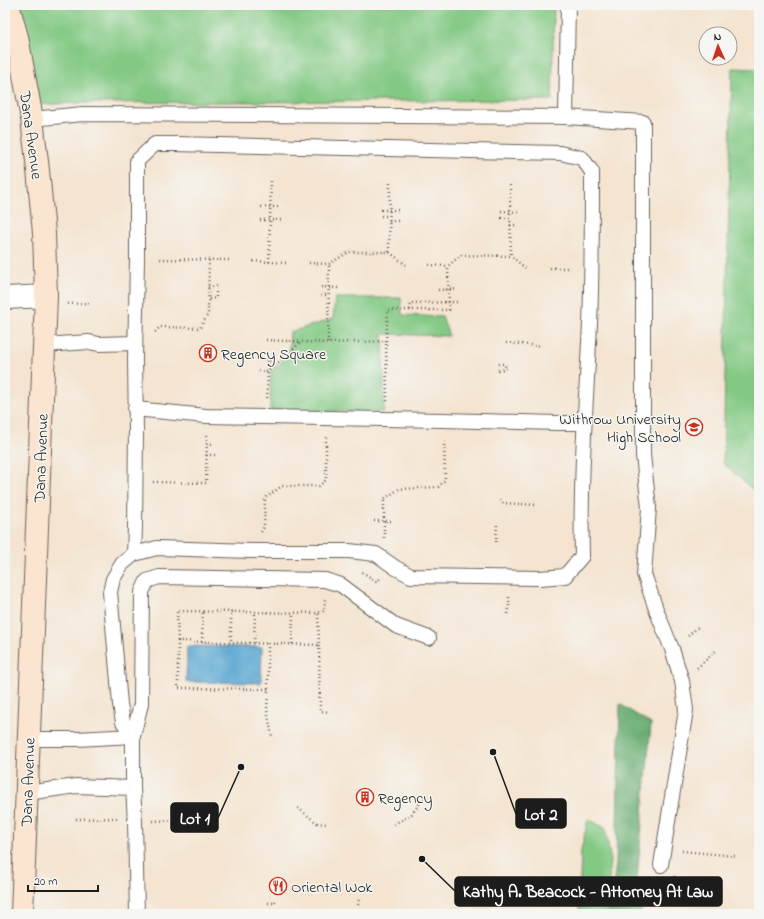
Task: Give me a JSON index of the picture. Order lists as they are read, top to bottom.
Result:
{
  "streets": {
    "street": ["Dana Avenue"]
  },
  "places": {
    "building": ["Regency Square", "Regency"],
    "school or university": ["Withrow University High School"],
    "other": ["Lot 2", "Lot 1", "Kathy A. Beacock - Attorney At Law"],
    "restaurant": ["Oriental Wok"]
  },
  "scale_bar": "20 m",
  "north": "top"
}
